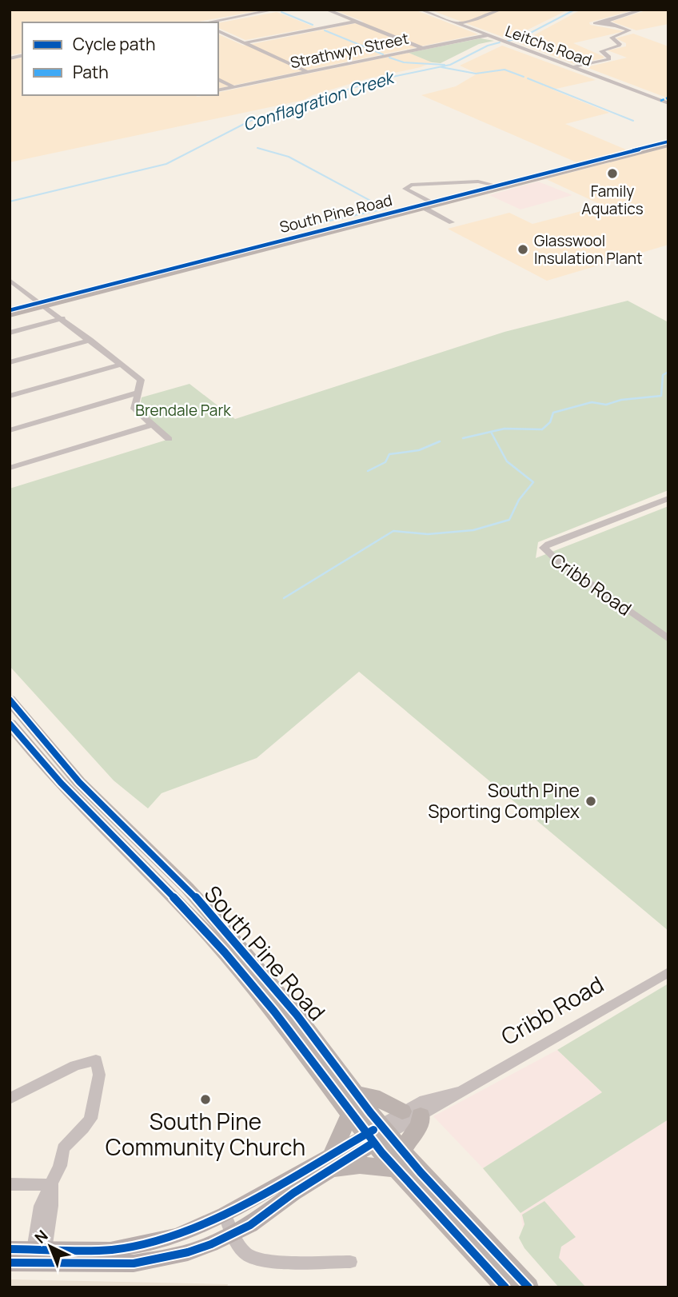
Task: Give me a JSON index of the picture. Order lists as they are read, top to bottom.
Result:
{
  "streets": {
    "highway": ["South Pine Road"],
    "street": ["Leitchs Road", "Strathwyn Street", "Cribb Road"]
  },
  "crossings": [
    ["Leitchs Road", "Strathwyn Street"],
    ["South Pine Road", "Cribb Road"]
  ],
  "water": ["Conflagration Creek"],
  "parks": ["Brendale Park"],
  "places": [
    "Family Aquatics",
    "Glasswool Insulation Plant",
    "South Pine Sporting Complex",
    "South Pine Community Church"
  ],
  "legend": ["Cycle path", "Path"],
  "north": "top left"
}
